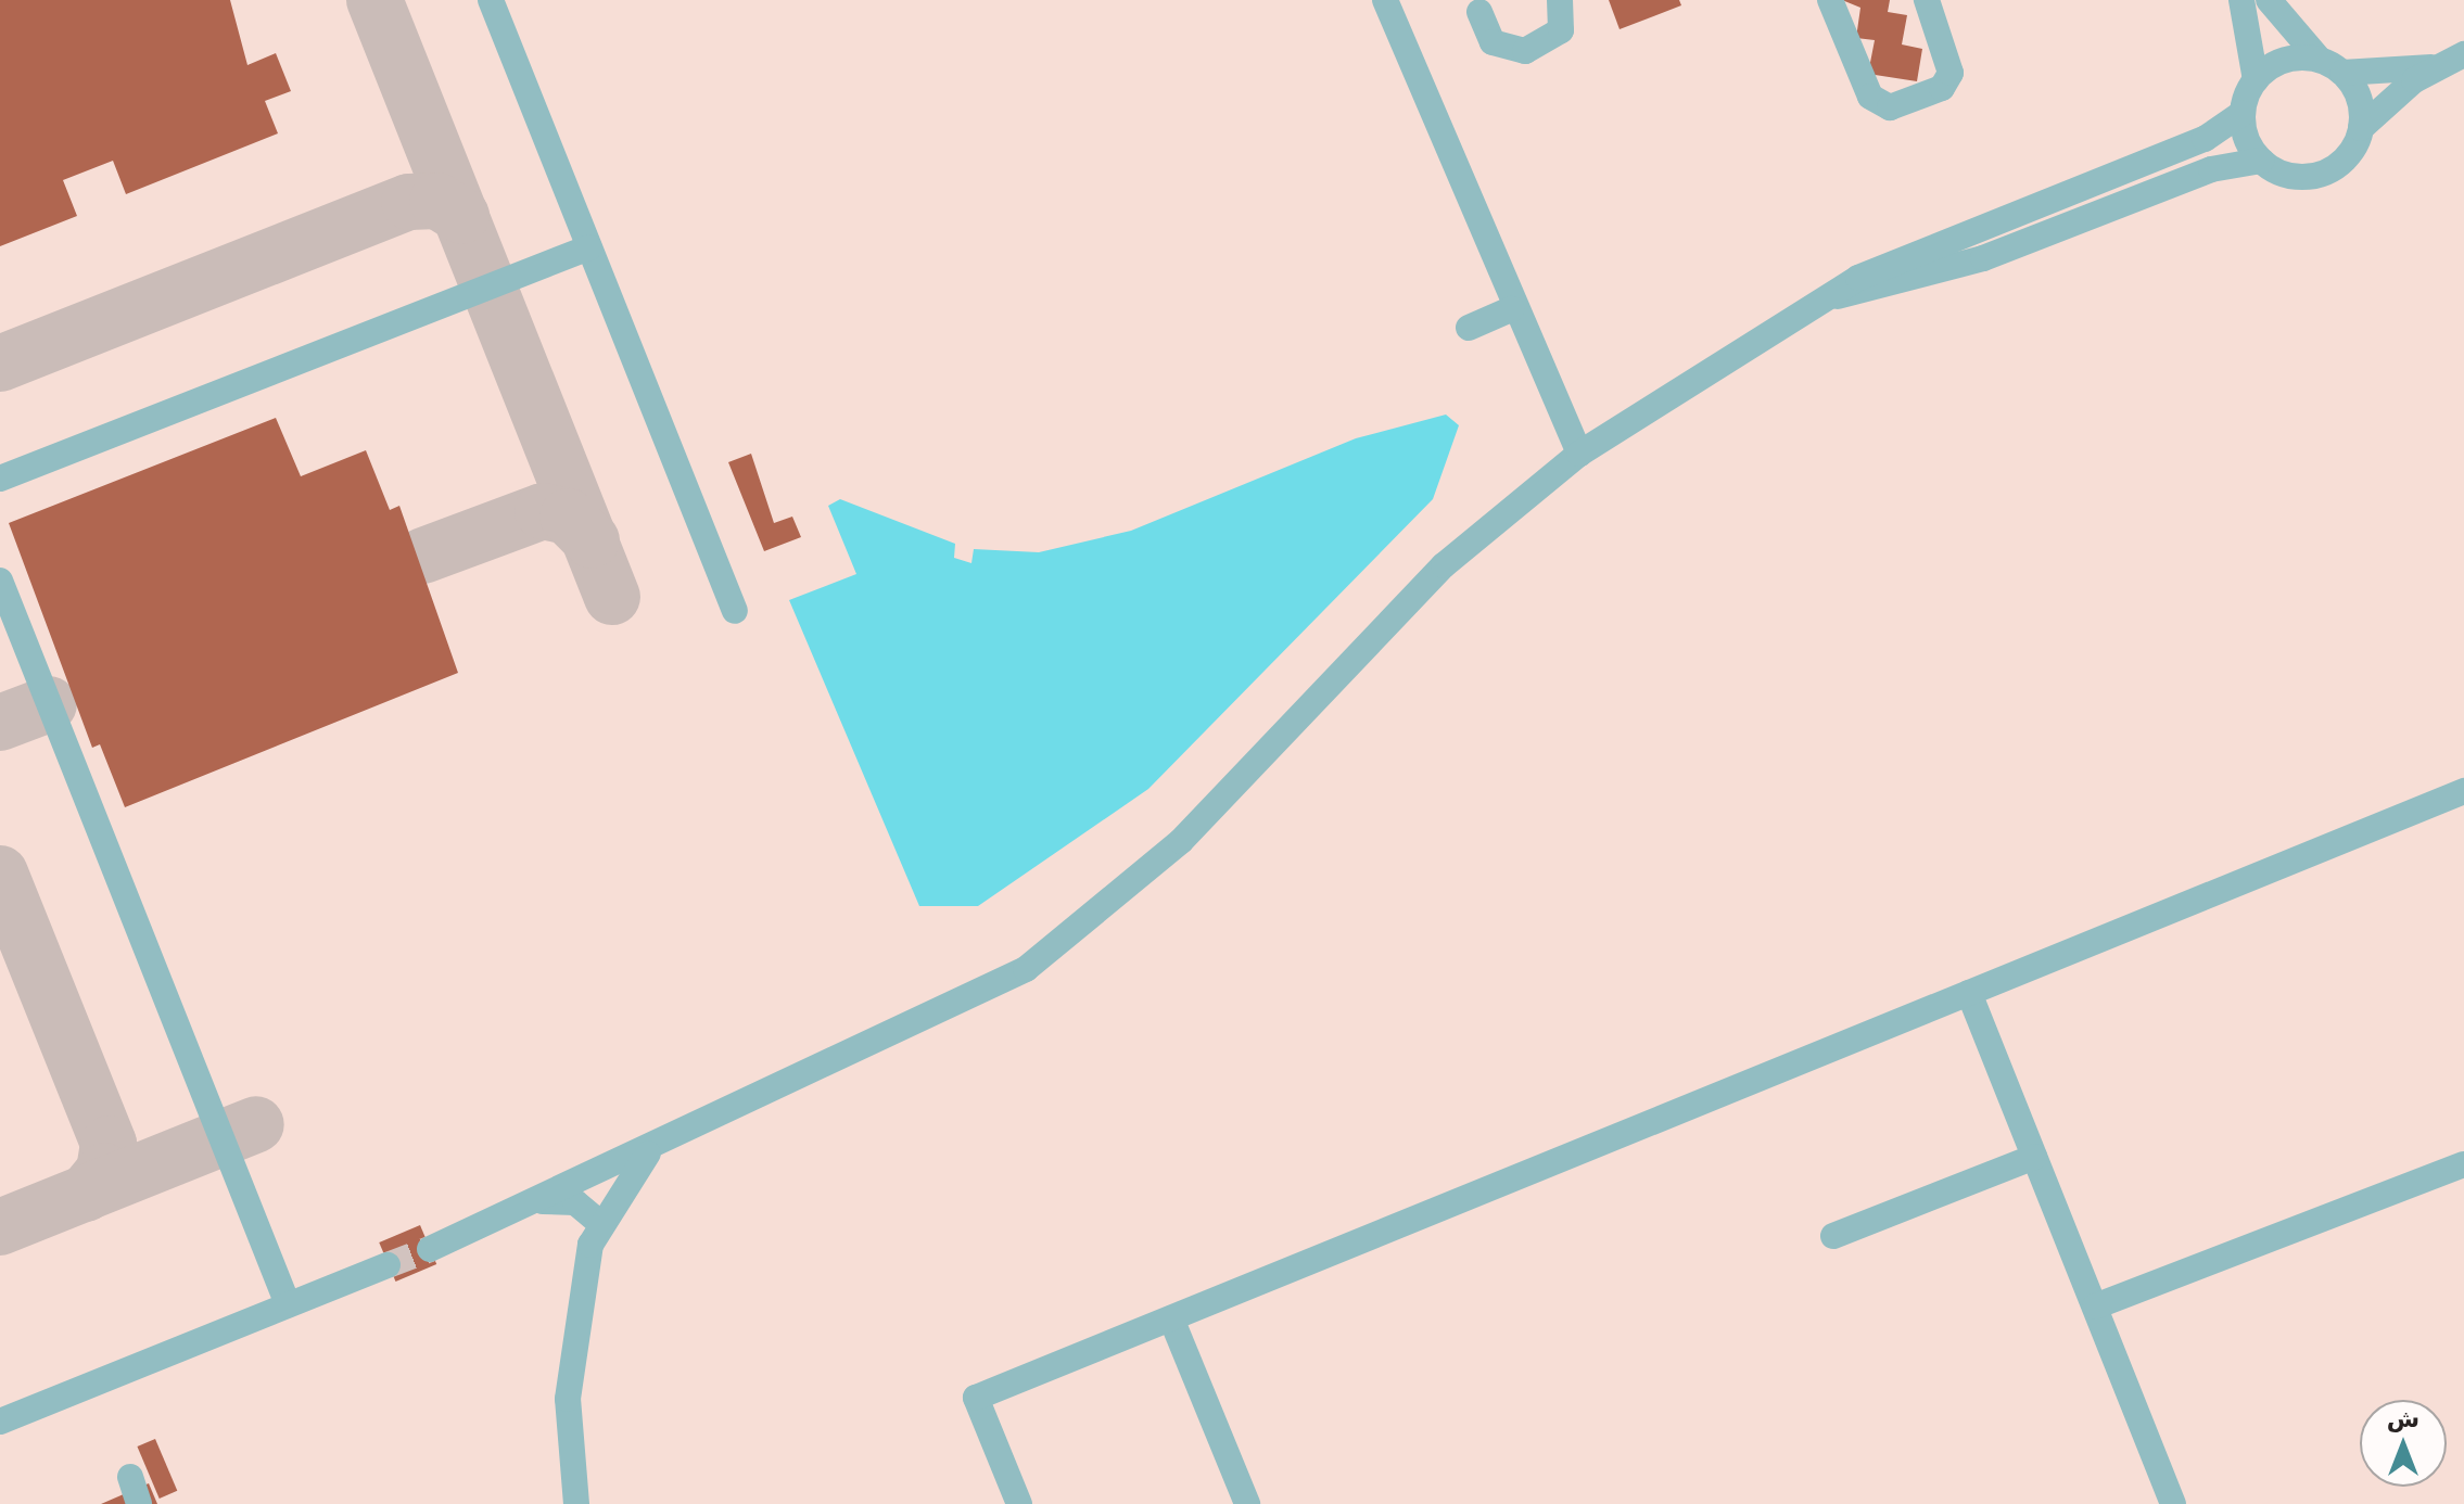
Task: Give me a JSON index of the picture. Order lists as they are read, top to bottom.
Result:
{
  "north": "top"
}
